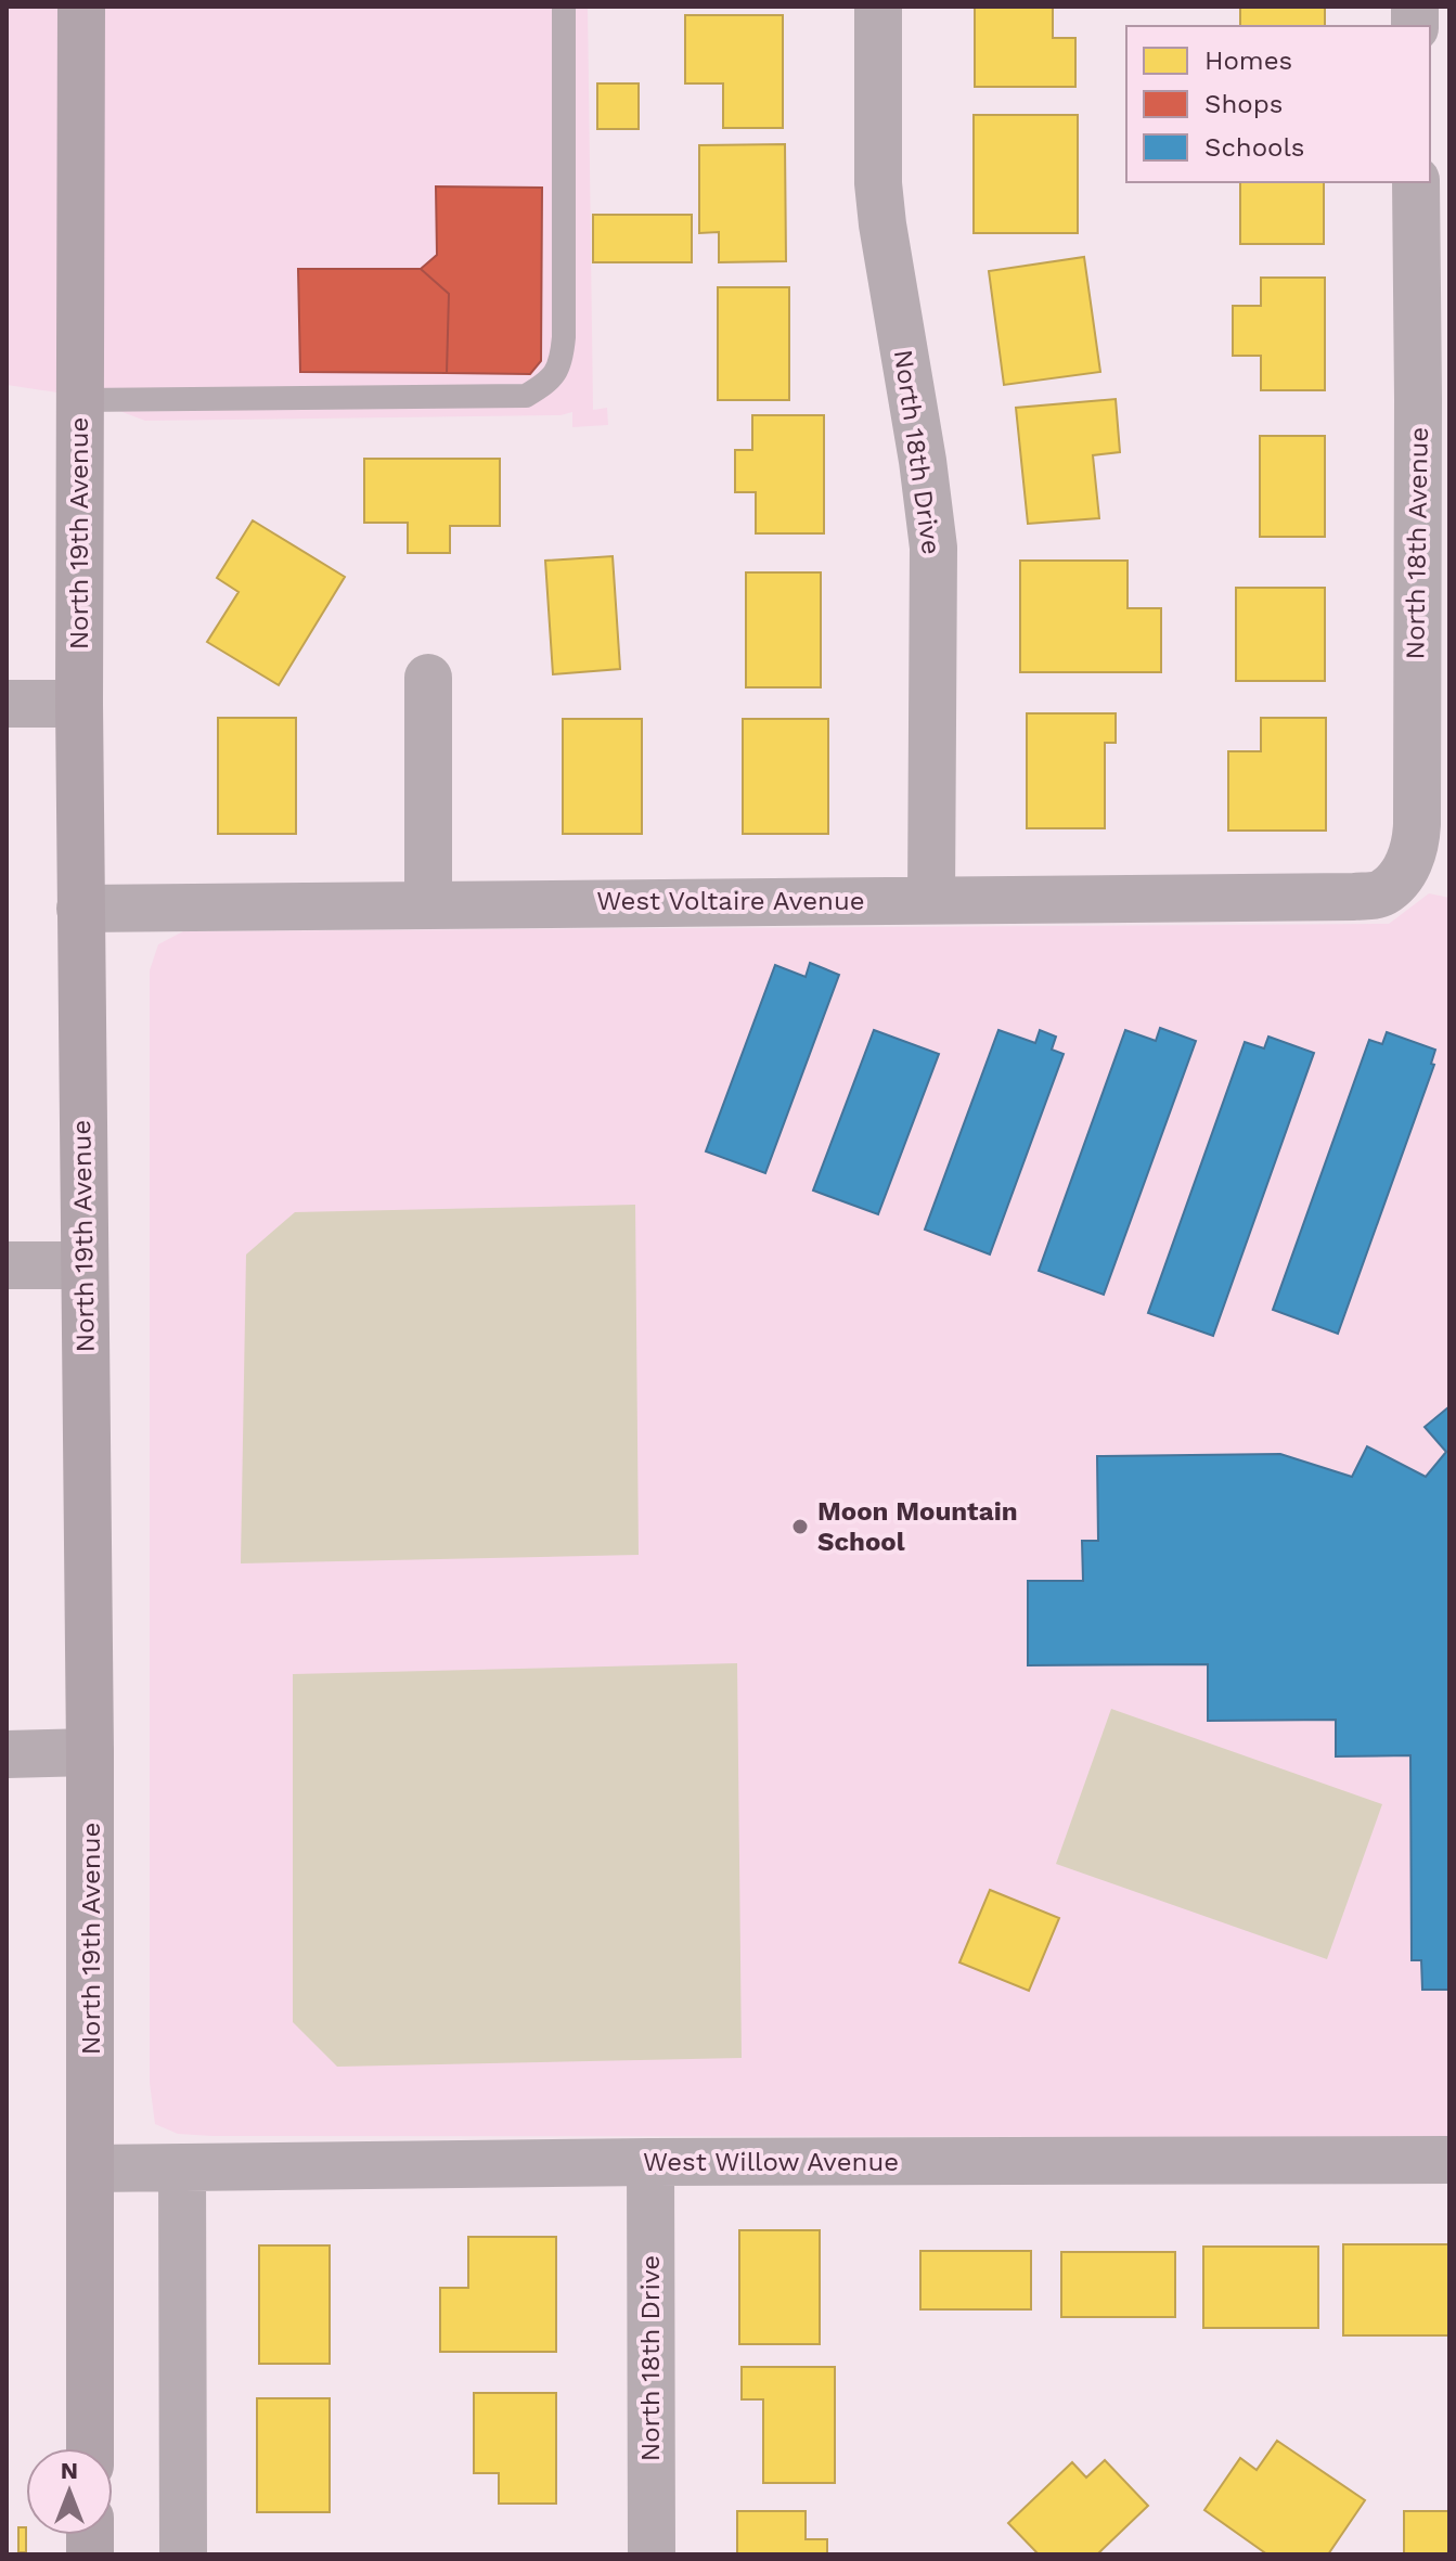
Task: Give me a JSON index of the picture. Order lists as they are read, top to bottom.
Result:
{
  "streets": {
    "main road": ["North 19th Avenue"],
    "street": [
      "North 18th Drive",
      "North 18th Avenue",
      "West Voltaire Avenue",
      "West Willow Avenue"
    ]
  },
  "crossings": [
    ["North 18th Drive", "West Voltaire Avenue"],
    ["North 18th Drive", "West Willow Avenue"],
    ["North 19th Avenue", "West Voltaire Avenue"],
    ["North 19th Avenue", "West Willow Avenue"],
    ["North 18th Avenue", "West Voltaire Avenue"]
  ],
  "places": ["Moon Mountain School"],
  "legend": ["Homes", "Shops", "Schools"],
  "north": "top"
}
